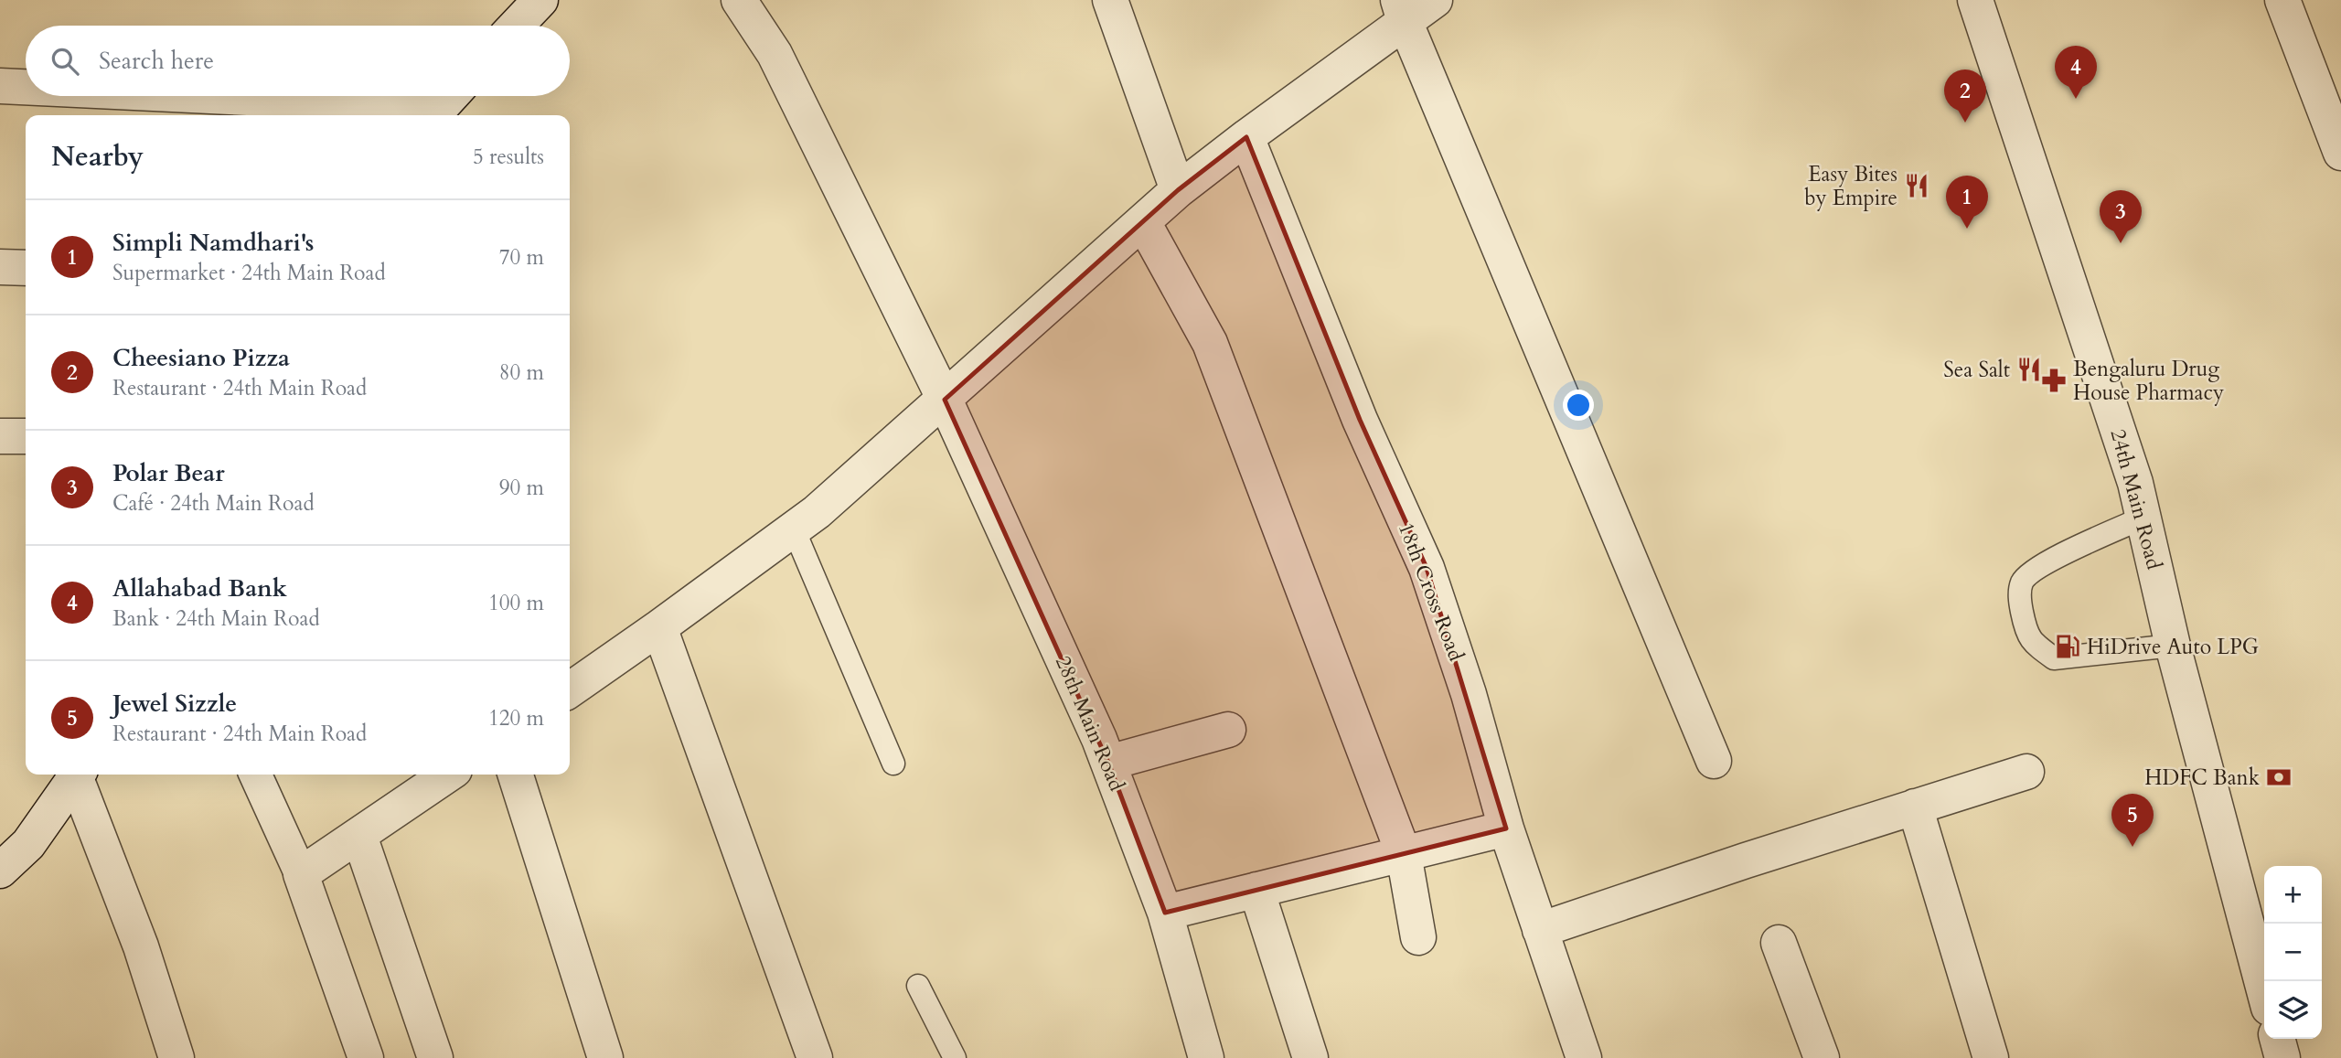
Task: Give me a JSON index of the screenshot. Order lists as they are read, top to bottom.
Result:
{
  "streets": {
    "street": ["24th Main Road", "18th Cross Road", "28th Main Road"]
  },
  "places": {
    "restaurant": ["Easy Bites by Empire", "Sea Salt"],
    "pharmacy": ["Bengaluru Drug House Pharmacy"],
    "fuel station": ["HiDrive Auto LPG"],
    "bank": ["HDFC Bank"]
  },
  "page": {
    "search": "Search here",
    "pins": [
      "4",
      "2",
      "1",
      "3",
      "5"
    ],
    "heading": ["Nearby", "5 results"],
    "list": [
      {
        "mark": "1",
        "name": "Simpli Namdhari's",
        "note": "Supermarket · 24th Main Road",
        "value": "70 m"
      },
      {
        "mark": "2",
        "name": "Cheesiano Pizza",
        "note": "Restaurant · 24th Main Road",
        "value": "80 m"
      },
      {
        "mark": "3",
        "name": "Polar Bear",
        "note": "Café · 24th Main Road",
        "value": "90 m"
      },
      {
        "mark": "4",
        "name": "Allahabad Bank",
        "note": "Bank · 24th Main Road",
        "value": "100 m"
      },
      {
        "mark": "5",
        "name": "Jewel Sizzle",
        "note": "Restaurant · 24th Main Road",
        "value": "120 m"
      }
    ],
    "map_buttons": ["+", "−"]
  }
}
